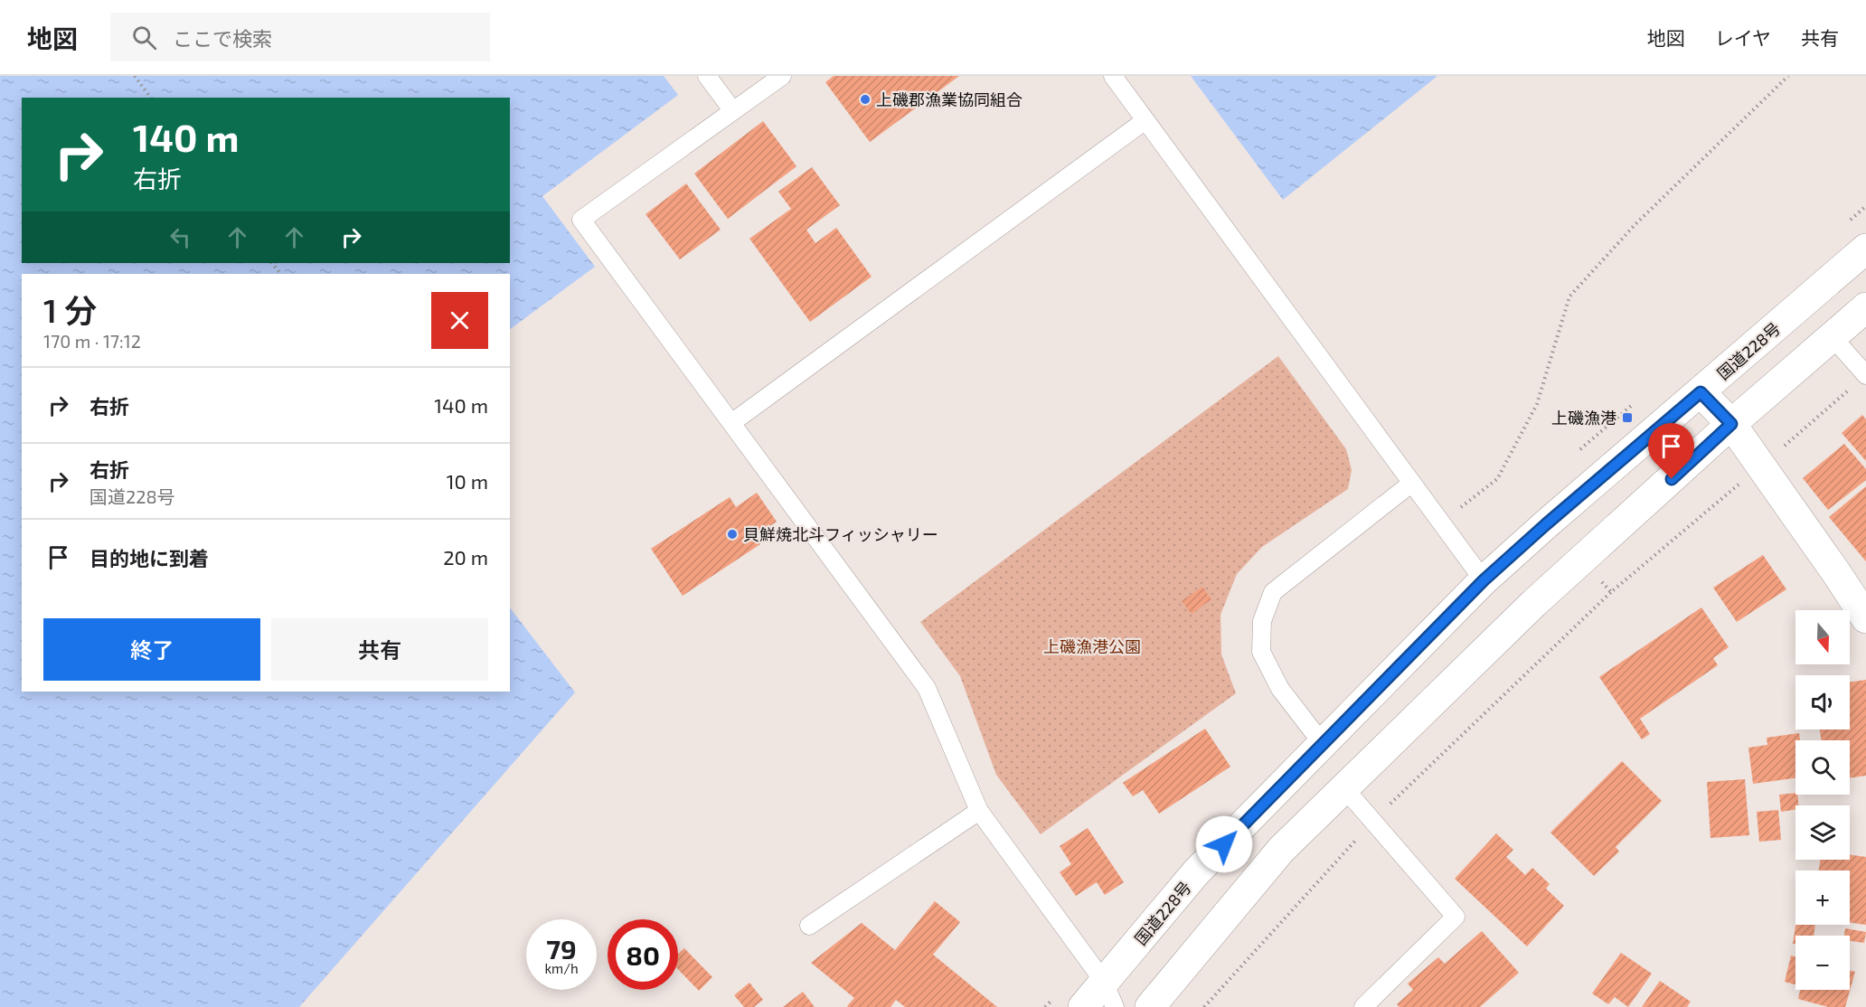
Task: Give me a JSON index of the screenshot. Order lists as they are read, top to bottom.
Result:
{
  "streets": {
    "main road": ["国道228号"]
  },
  "parks": ["上磯漁港公園"],
  "places": {
    "other": ["上磯郡漁業協同組合", "貝鮮焼北斗フィッシャリー"],
    "transit": ["上磯漁港"]
  },
  "north": "bottom",
  "page": {
    "header": "地図",
    "search": "ここで検索",
    "nav": ["地図", "レイヤ", "共有"],
    "turn": ["140 m", "右折"],
    "heading": ["1 分", "170 m · 17:12"],
    "list": [
      {
        "name": "右折",
        "value": "140 m"
      },
      {
        "name": "右折",
        "note": "国道228号",
        "value": "10 m"
      },
      {
        "name": "目的地に到着",
        "value": "20 m"
      }
    ],
    "buttons": ["終了", "共有"],
    "map_buttons": ["+", "−"],
    "speed": "79 km/h",
    "limit": "80"
  }
}
